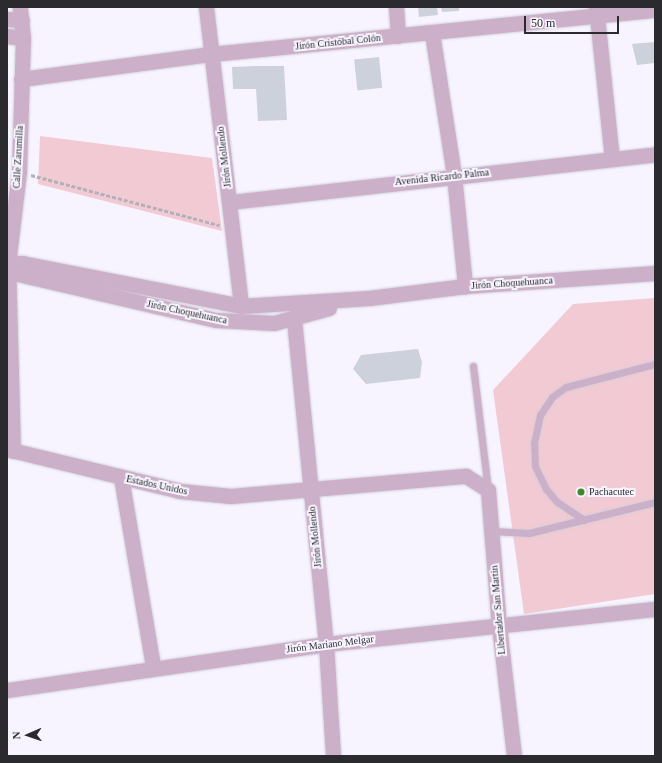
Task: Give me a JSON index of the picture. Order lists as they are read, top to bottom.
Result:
{
  "streets": {
    "street": [
      "Jirón Cristóbal Colón",
      "Calle Zarumilla",
      "Jirón Mollendo",
      "Avenida Ricardo Palma",
      "Jirón Choquehuanca",
      "Estados Unidos",
      "Libertador San Martin",
      "Jirón Mariano Melgar"
    ]
  },
  "crossings": [
    ["Jirón Cristóbal Colón", "Calle Zarumilla"],
    ["Jirón Cristóbal Colón", "Jirón Mollendo"],
    ["Calle Zarumilla", "Jirón Choquehuanca"],
    ["Calle Zarumilla", "Estados Unidos"],
    ["Jirón Mollendo", "Avenida Ricardo Palma"],
    ["Jirón Mollendo", "Jirón Choquehuanca"],
    ["Jirón Mollendo", "Estados Unidos"],
    ["Jirón Mollendo", "Jirón Mariano Melgar"],
    ["Estados Unidos", "Libertador San Martin"],
    ["Libertador San Martin", "Jirón Mariano Melgar"]
  ],
  "places": ["Pachacutec"],
  "scale_bar": "50 m",
  "north": "left"
}
